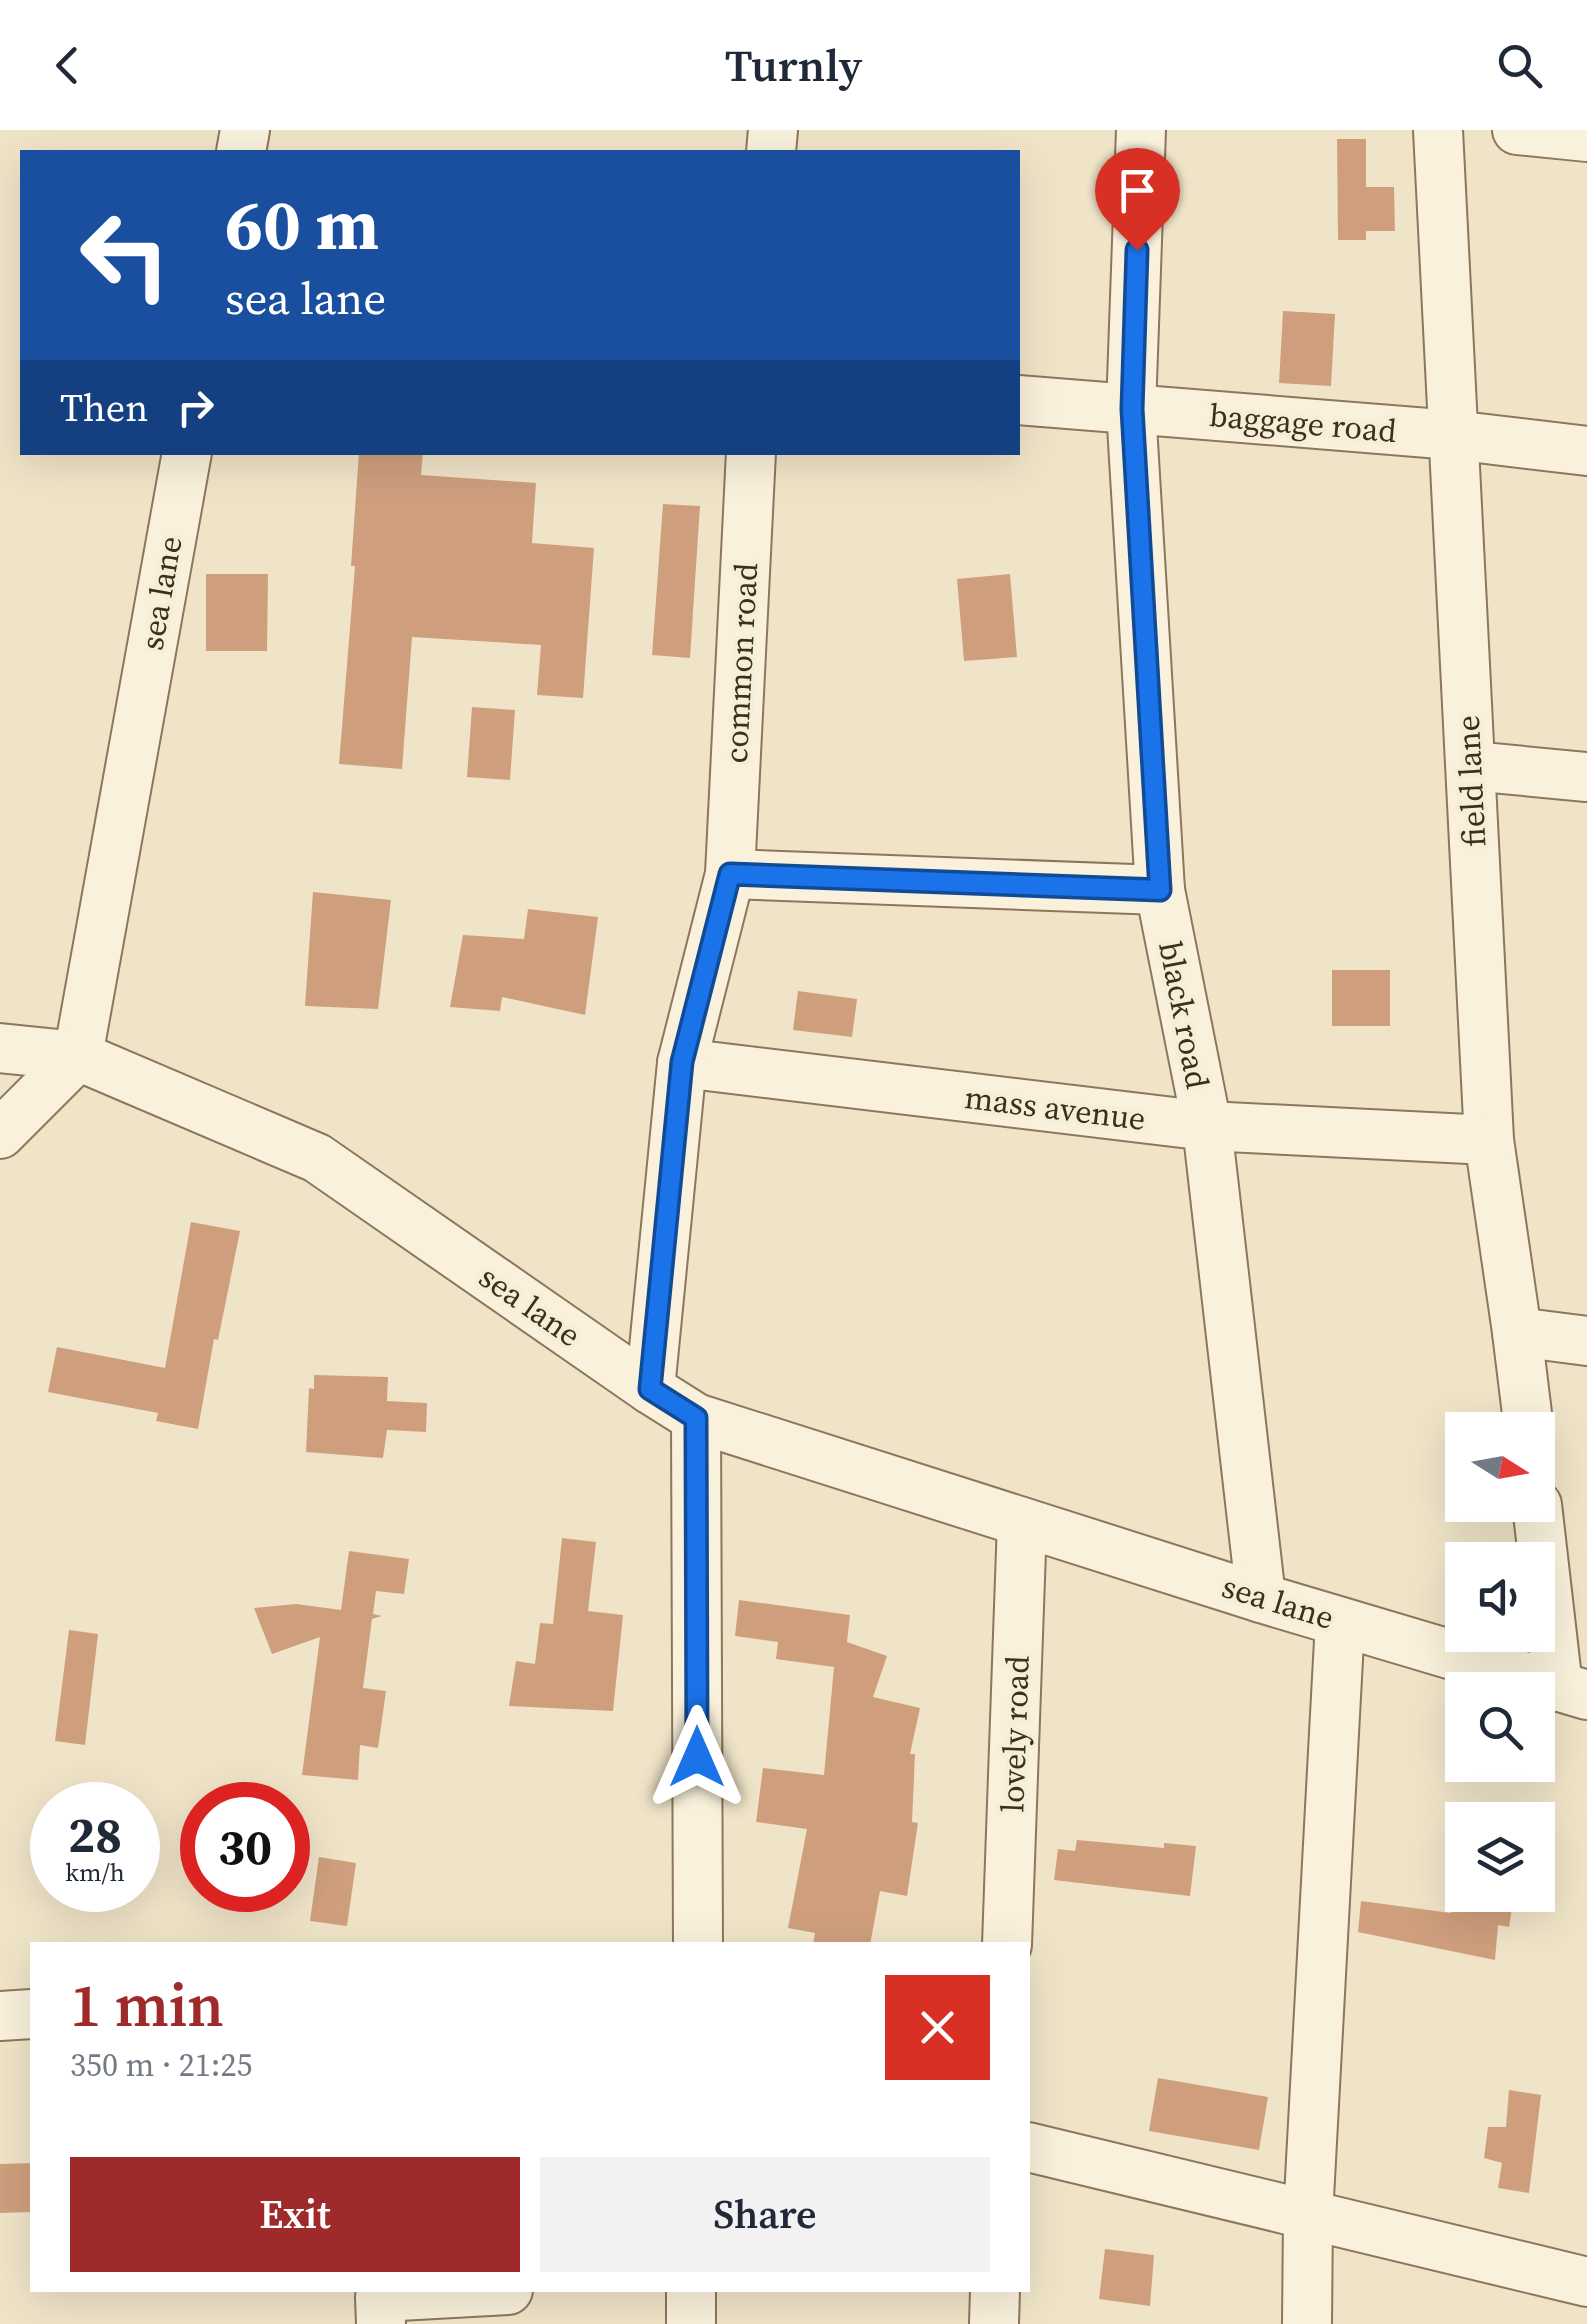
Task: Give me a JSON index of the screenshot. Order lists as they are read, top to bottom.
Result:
{
  "streets": {
    "street": [
      "baggage road",
      "sea lane",
      "common road",
      "field lane",
      "black road",
      "mass avenue",
      "lovely road"
    ]
  },
  "crossings": [
    ["baggage road", "field lane"],
    ["baggage road", "black road"],
    ["sea lane", "common road"],
    ["sea lane", "black road"],
    ["sea lane", "lovely road"],
    ["common road", "mass avenue"],
    ["field lane", "mass avenue"],
    ["black road", "mass avenue"]
  ],
  "north": "right",
  "page": {
    "header": "Turnly",
    "turn": ["60 m", "sea lane"],
    "then": "Then",
    "speed": "28 km/h",
    "limit": "30",
    "heading": ["1 min", "350 m · 21:25"],
    "buttons": ["Exit", "Share"]
  }
}
